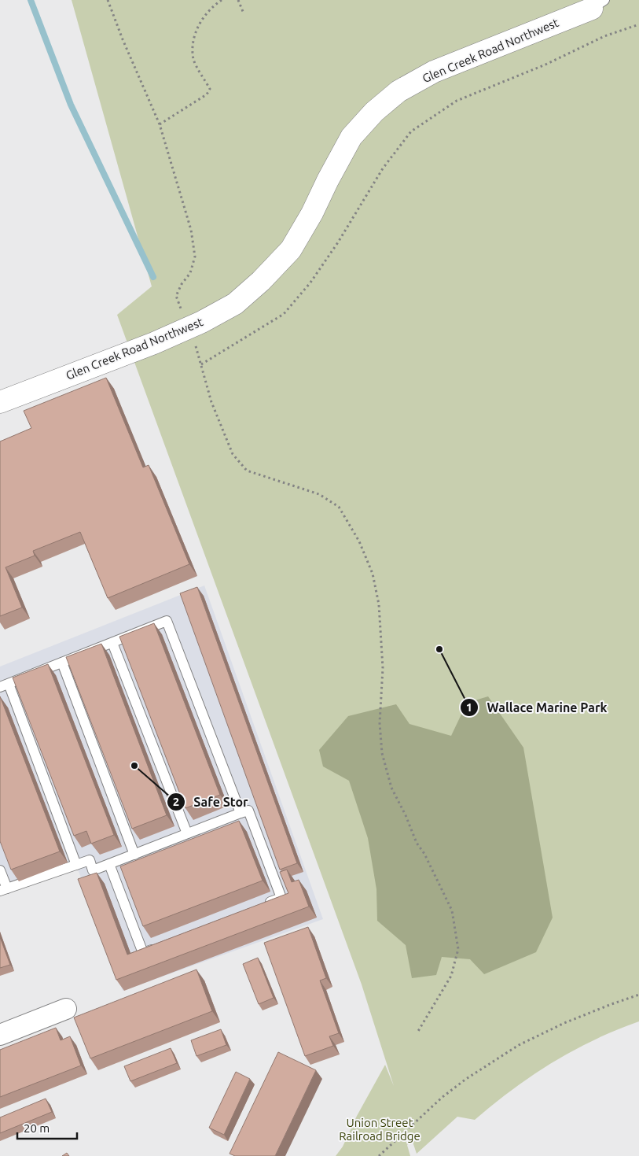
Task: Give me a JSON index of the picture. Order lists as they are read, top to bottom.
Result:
{
  "streets": {
    "street": ["Glen Creek Road Northwest"]
  },
  "parks": ["Union Street Railroad Bridge"],
  "places": ["Wallace Marine Park", "Safe Stor"],
  "scale_bar": "20 m"
}
